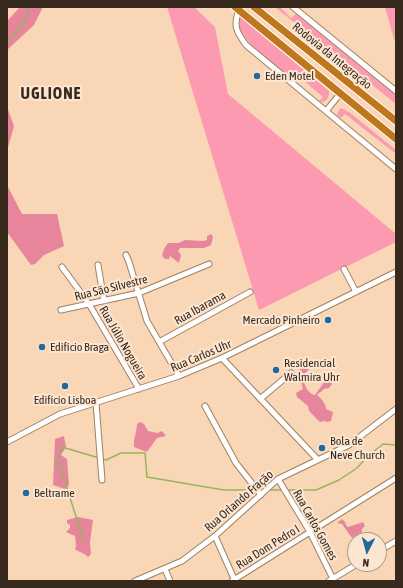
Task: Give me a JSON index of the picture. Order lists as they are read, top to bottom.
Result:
{
  "streets": {
    "highway": ["Rodovia da Integração"],
    "street": [
      "Rua São Silvestre",
      "Rua Ibarama",
      "Rua Júlio Nogueira",
      "Rua Carlos Uhr",
      "Rua Orlando Fração",
      "Rua Carlos Gomes",
      "Rua Dom Pedro I"
    ]
  },
  "crossings": [
    ["Rua São Silvestre", "Rua Júlio Nogueira"],
    ["Rua Júlio Nogueira", "Rua Carlos Uhr"],
    ["Rua Orlando Fração", "Rua Carlos Gomes"],
    ["Rua Carlos Gomes", "Rua Dom Pedro I"]
  ],
  "districts": ["UGLIONE"],
  "places": [
    "Eden Motel",
    "Mercado Pinheiro",
    "Edifício Braga",
    "Residencial Walmira Uhr",
    "Edifício Lisboa",
    "Bola de Neve Church",
    "Beltrame"
  ],
  "north": "bottom"
}
